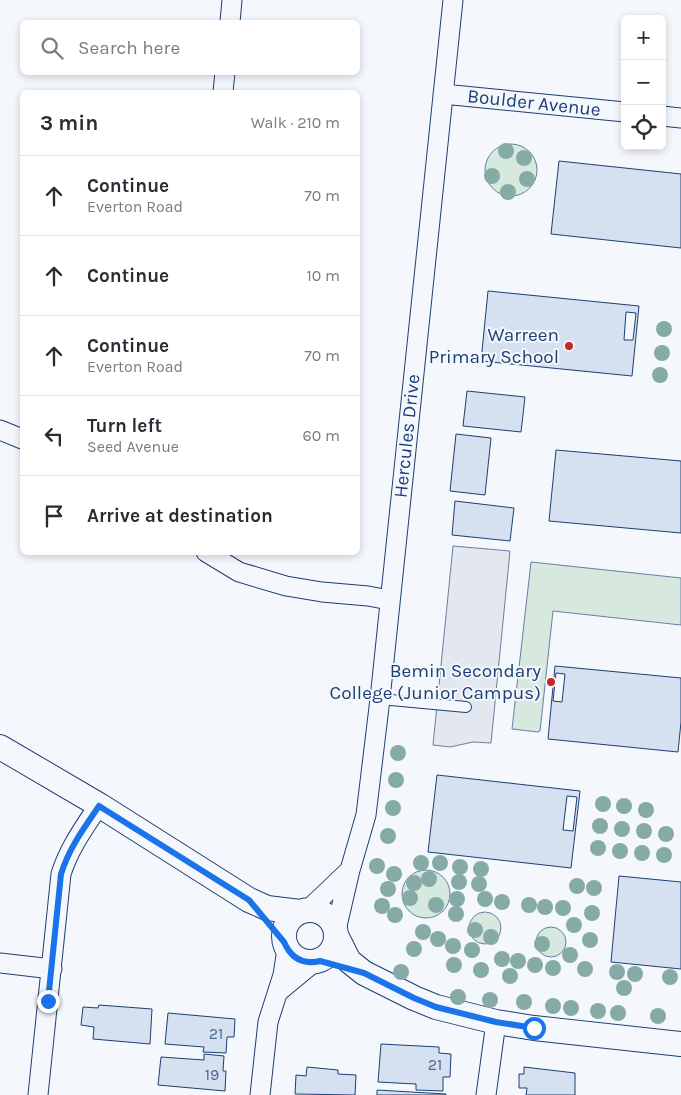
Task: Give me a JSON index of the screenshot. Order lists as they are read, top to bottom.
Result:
{
  "streets": {
    "street": ["Boulder Avenue", "Hercules Drive"]
  },
  "crossings": [
    ["Boulder Avenue", "Hercules Drive"]
  ],
  "places": ["Warreen Primary School", "Bemin Secondary College (Junior Campus)"],
  "house_numbers": ["21", "21", "19"],
  "page": {
    "map_buttons": ["+", "−"],
    "search": "Search here",
    "heading": ["3 min", "Walk · 210 m"],
    "list": [
      ["Continue", "Everton Road", "70 m"],
      ["Continue", "10 m"],
      ["Continue", "Everton Road", "70 m"],
      ["Turn left", "Seed Avenue", "60 m"],
      "Arrive at destination"
    ]
  }
}
